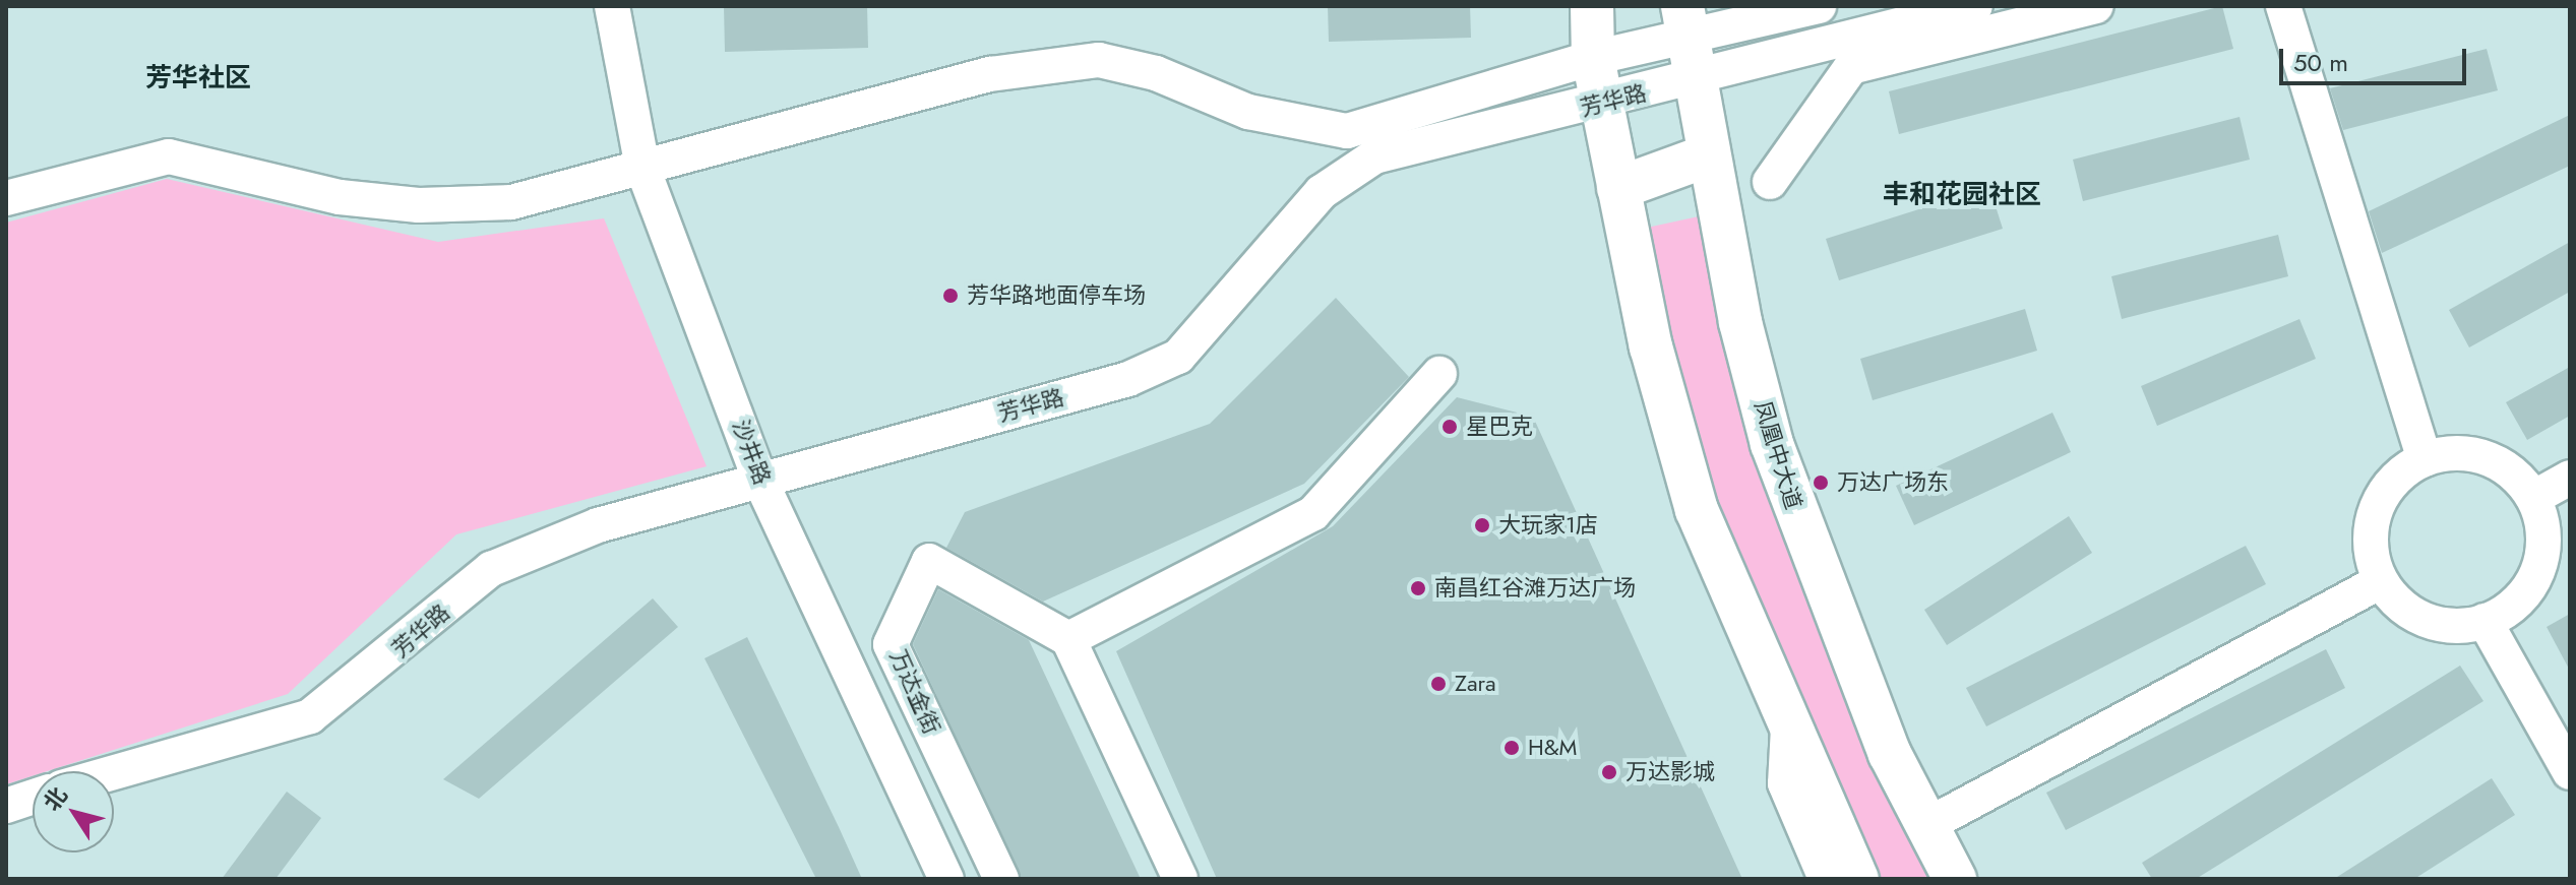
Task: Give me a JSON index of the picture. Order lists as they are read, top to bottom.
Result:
{
  "streets": {
    "main road": ["凤凰中大道"],
    "street": ["芳华路", "沙井路", "万达金街"]
  },
  "crossings": [
    ["芳华路", "沙井路"],
    ["芳华路", "凤凰中大道"]
  ],
  "districts": ["芳华社区", "丰和花园社区"],
  "places": [
    "芳华路地面停车场",
    "星巴克",
    "万达广场东",
    "大玩家1店",
    "南昌红谷滩万达广场",
    "Zara",
    "H&M",
    "万达影城"
  ],
  "scale_bar": "50 m",
  "north": "top left"
}
